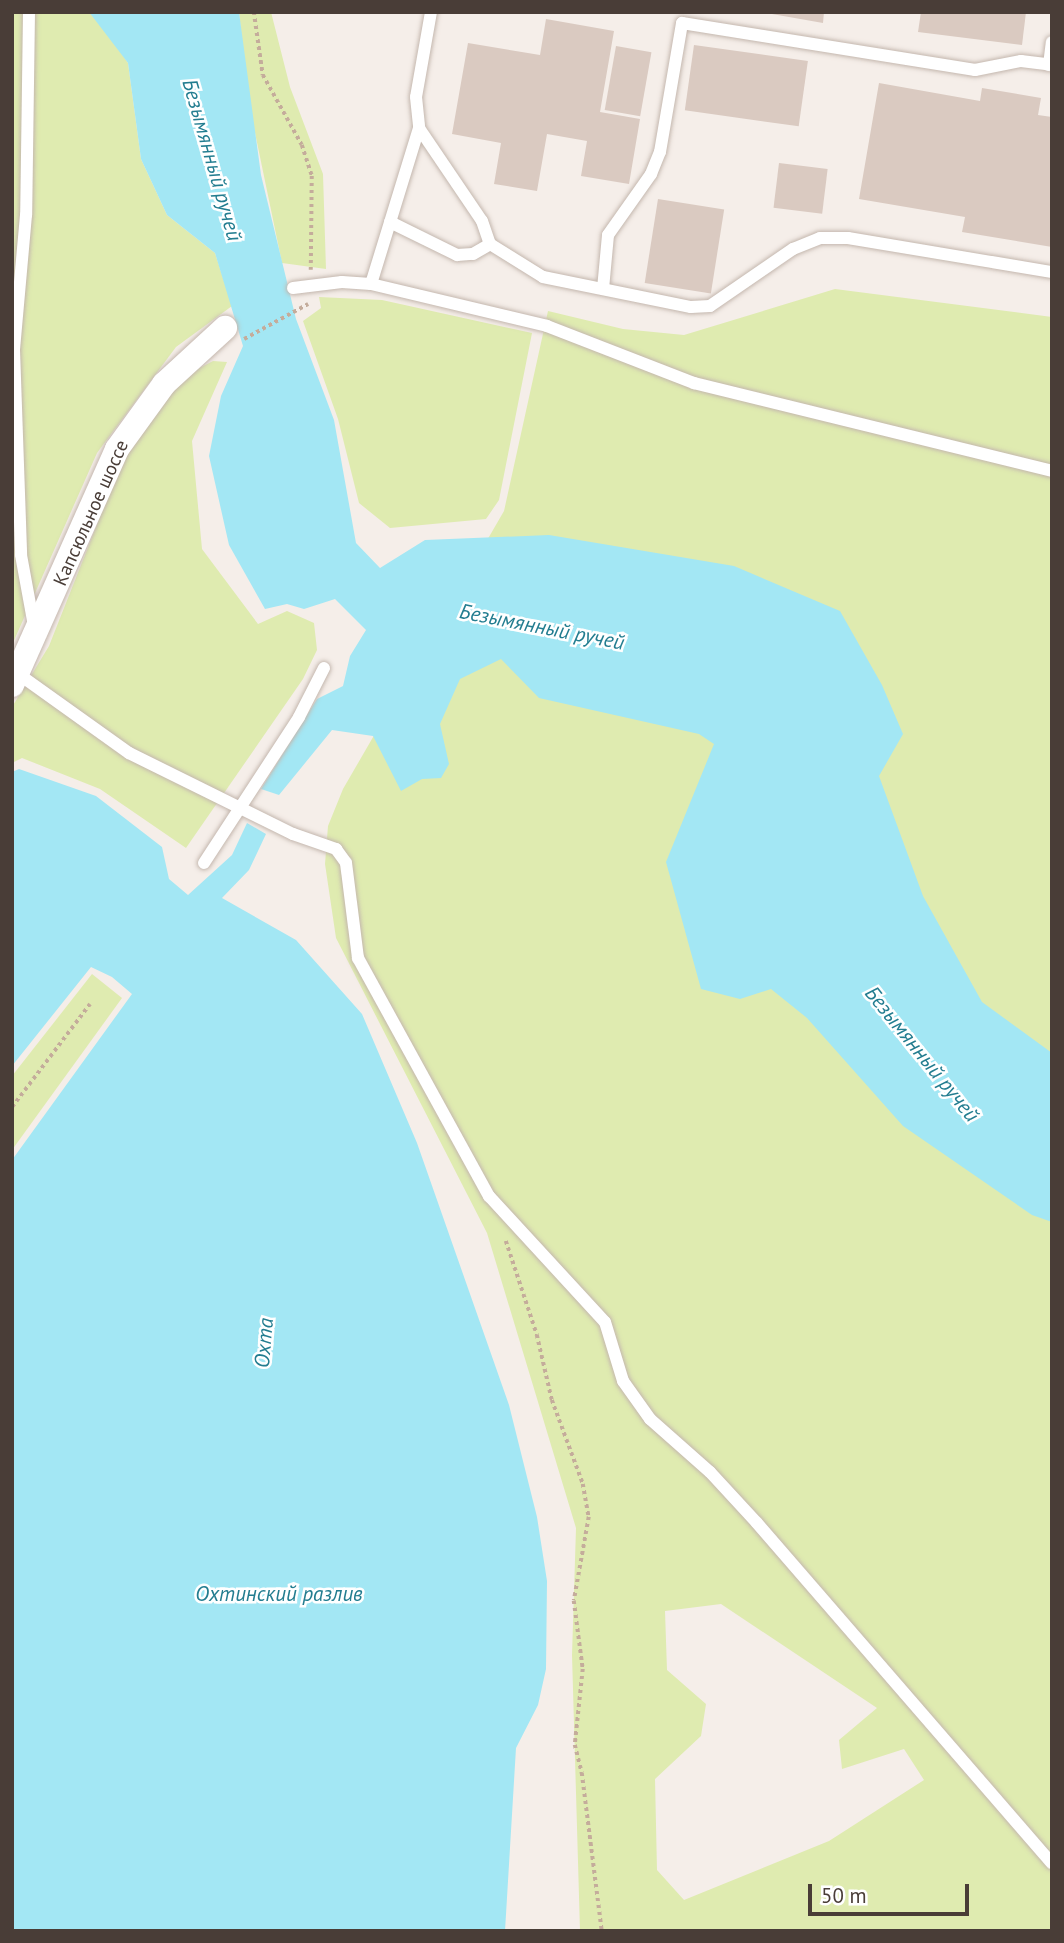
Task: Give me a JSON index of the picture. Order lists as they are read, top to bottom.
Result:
{
  "streets": {
    "street": ["Капсюльное шоссе"]
  },
  "water": ["Безымянный ручей", "Охта", "Охтинский разлив"],
  "scale_bar": "50 m"
}
